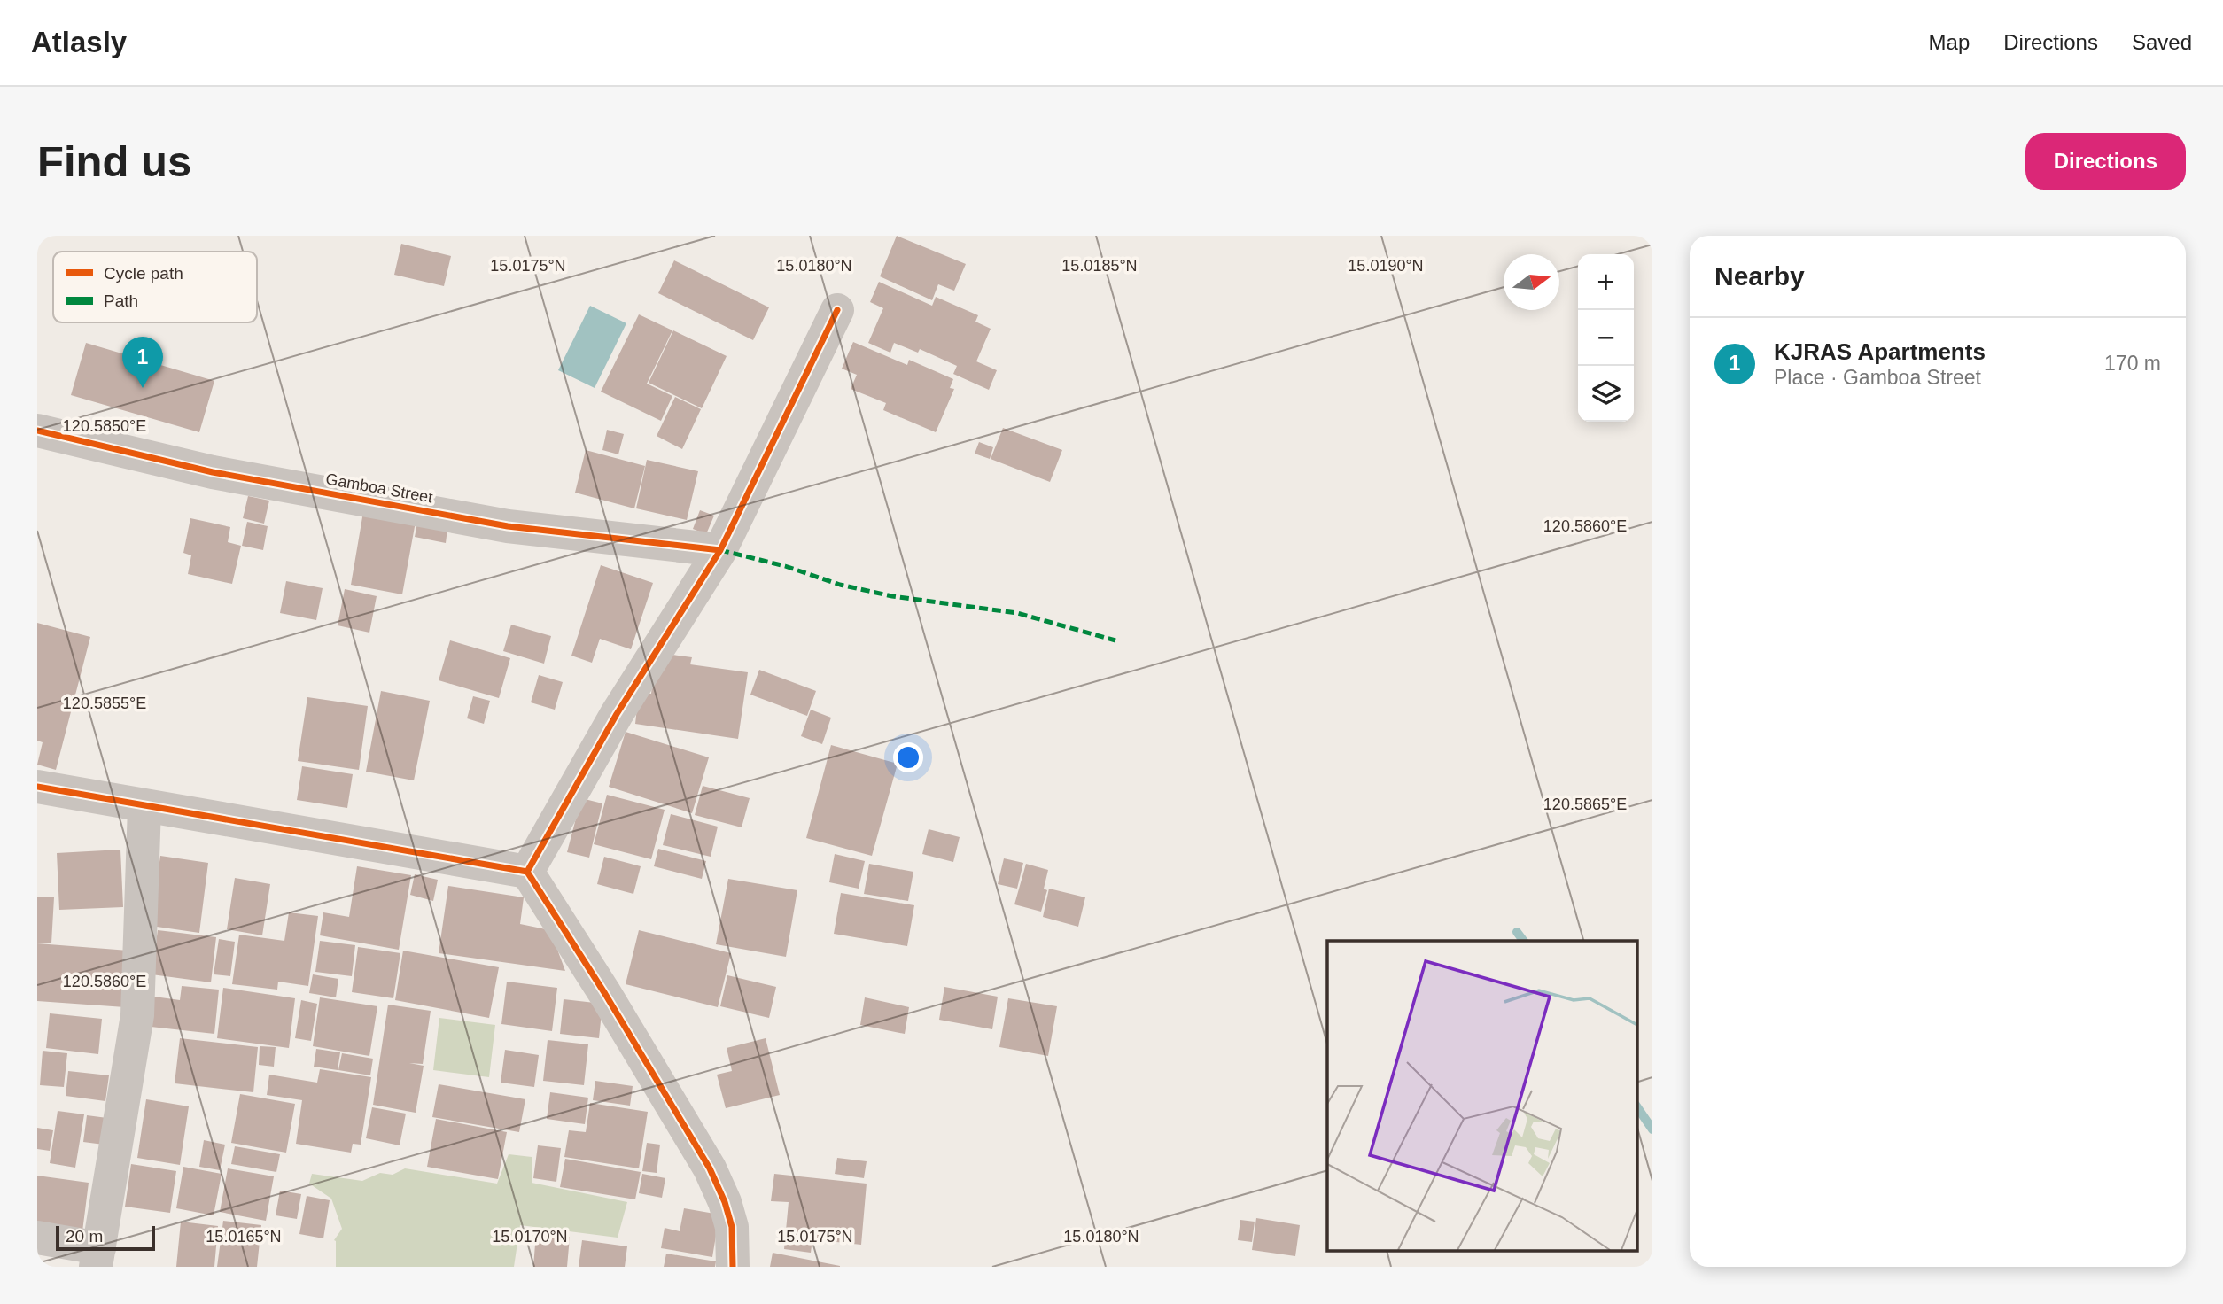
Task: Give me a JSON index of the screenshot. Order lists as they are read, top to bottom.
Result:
{
  "streets": {
    "street": ["Gamboa Street"]
  },
  "legend": ["Cycle path", "Path"],
  "scale_bar": "20 m",
  "north": "right",
  "page": {
    "header": "Atlasly",
    "nav": ["Map", "Directions", "Saved"],
    "buttons": "Directions",
    "title": "Find us",
    "heading": "Nearby",
    "map_buttons": ["+", "−"],
    "list": [
      {
        "mark": "1",
        "name": "KJRAS Apartments",
        "note": "Place · Gamboa Street",
        "value": "170 m"
      }
    ],
    "pins": "1",
    "scale": "20 m"
  },
  "coordinates": [
    "15.0175°N",
    "15.0180°N",
    "15.0185°N",
    "15.0190°N",
    "120.5850°E",
    "120.5860°E",
    "120.5855°E",
    "120.5865°E",
    "15.0165°N",
    "15.0170°N"
  ]
}
